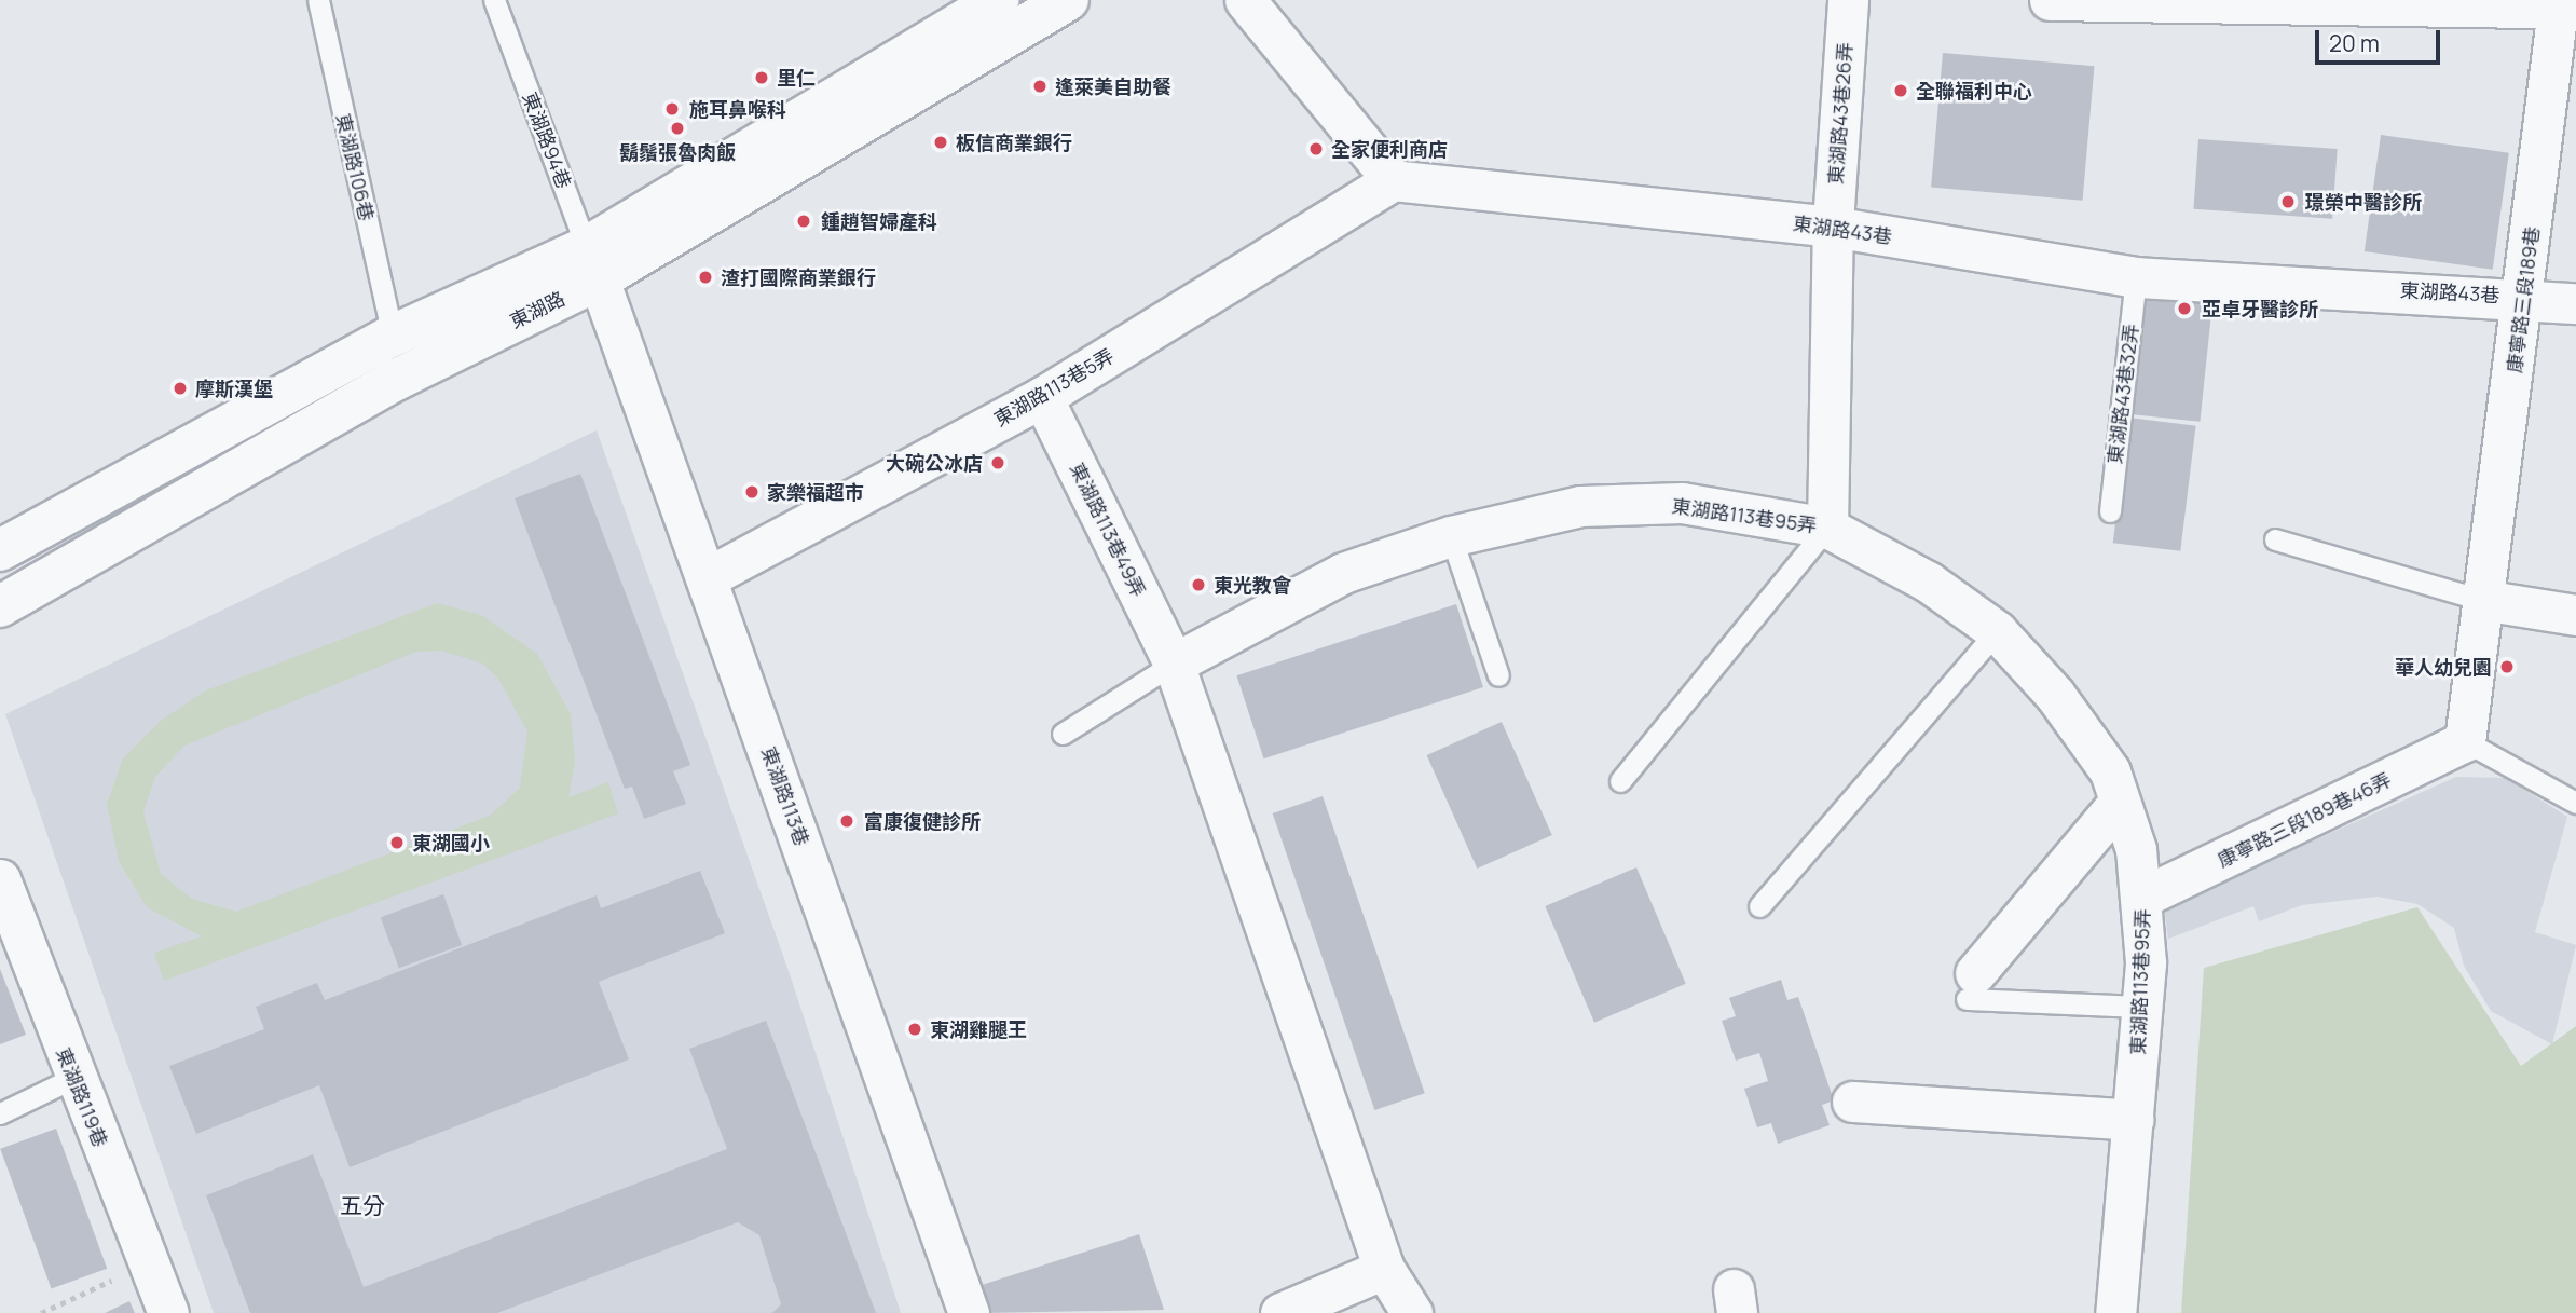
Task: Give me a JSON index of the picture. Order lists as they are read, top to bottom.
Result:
{
  "streets": {
    "street": [
      "東湖路43巷26弄",
      "東湖路43巷",
      "康寧路三段189巷",
      "東湖路",
      "東湖路113巷5弄",
      "東湖路113巷95弄",
      "東湖路113巷49弄",
      "東湖路113巷",
      "康寧路三段189巷46弄",
      "東湖路119巷"
    ],
    "lane": ["東湖路94巷", "東湖路106巷", "東湖路43巷32弄"]
  },
  "crossings": [
    ["東湖路43巷26弄", "東湖路43巷"],
    ["東湖路43巷26弄", "東湖路113巷95弄"],
    ["東湖路94巷", "東湖路"],
    ["東湖路94巷", "東湖路113巷"],
    ["東湖路106巷", "東湖路"],
    ["東湖路43巷", "康寧路三段189巷"],
    ["東湖路43巷", "東湖路113巷5弄"],
    ["東湖路43巷", "東湖路43巷32弄"],
    ["康寧路三段189巷", "康寧路三段189巷46弄"],
    ["東湖路", "東湖路113巷"],
    ["東湖路113巷5弄", "東湖路113巷49弄"],
    ["東湖路113巷5弄", "東湖路113巷"],
    ["東湖路113巷95弄", "東湖路113巷49弄"],
    ["東湖路113巷95弄", "康寧路三段189巷46弄"]
  ],
  "districts": ["五分"],
  "places": [
    "里仁",
    "逢萊美自助餐",
    "全聯福利中心",
    "施耳鼻喉科",
    "鬍鬚張魯肉飯",
    "板信商業銀行",
    "全家便利商店",
    "璟榮中醫診所",
    "鍾趙智婦產科",
    "渣打國際商業銀行",
    "亞卓牙醫診所",
    "摩斯漢堡",
    "大碗公冰店",
    "家樂福超市",
    "東光教會",
    "華人幼兒園",
    "富康復健診所",
    "東湖國小",
    "東湖雞腿王"
  ],
  "scale_bar": "20 m"
}
